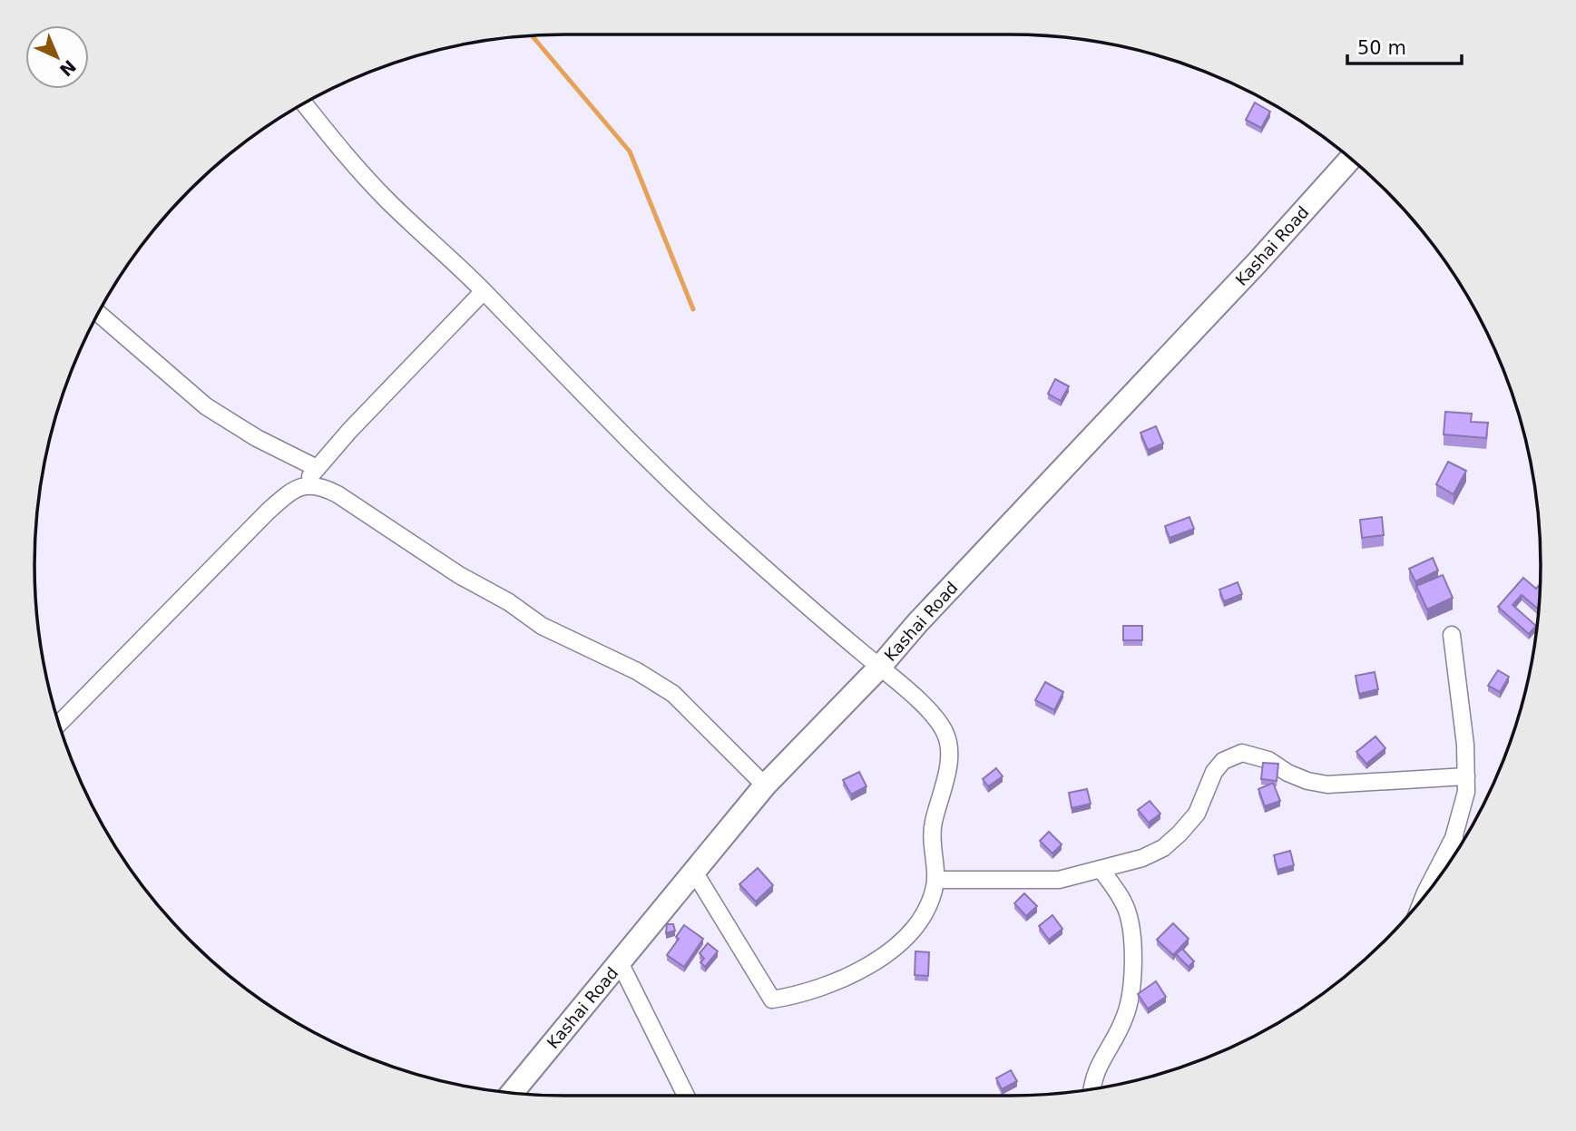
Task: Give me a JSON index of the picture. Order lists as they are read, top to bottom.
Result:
{
  "streets": {
    "street": ["Kashai Road"]
  },
  "scale_bar": "50 m",
  "north": "bottom right"
}
